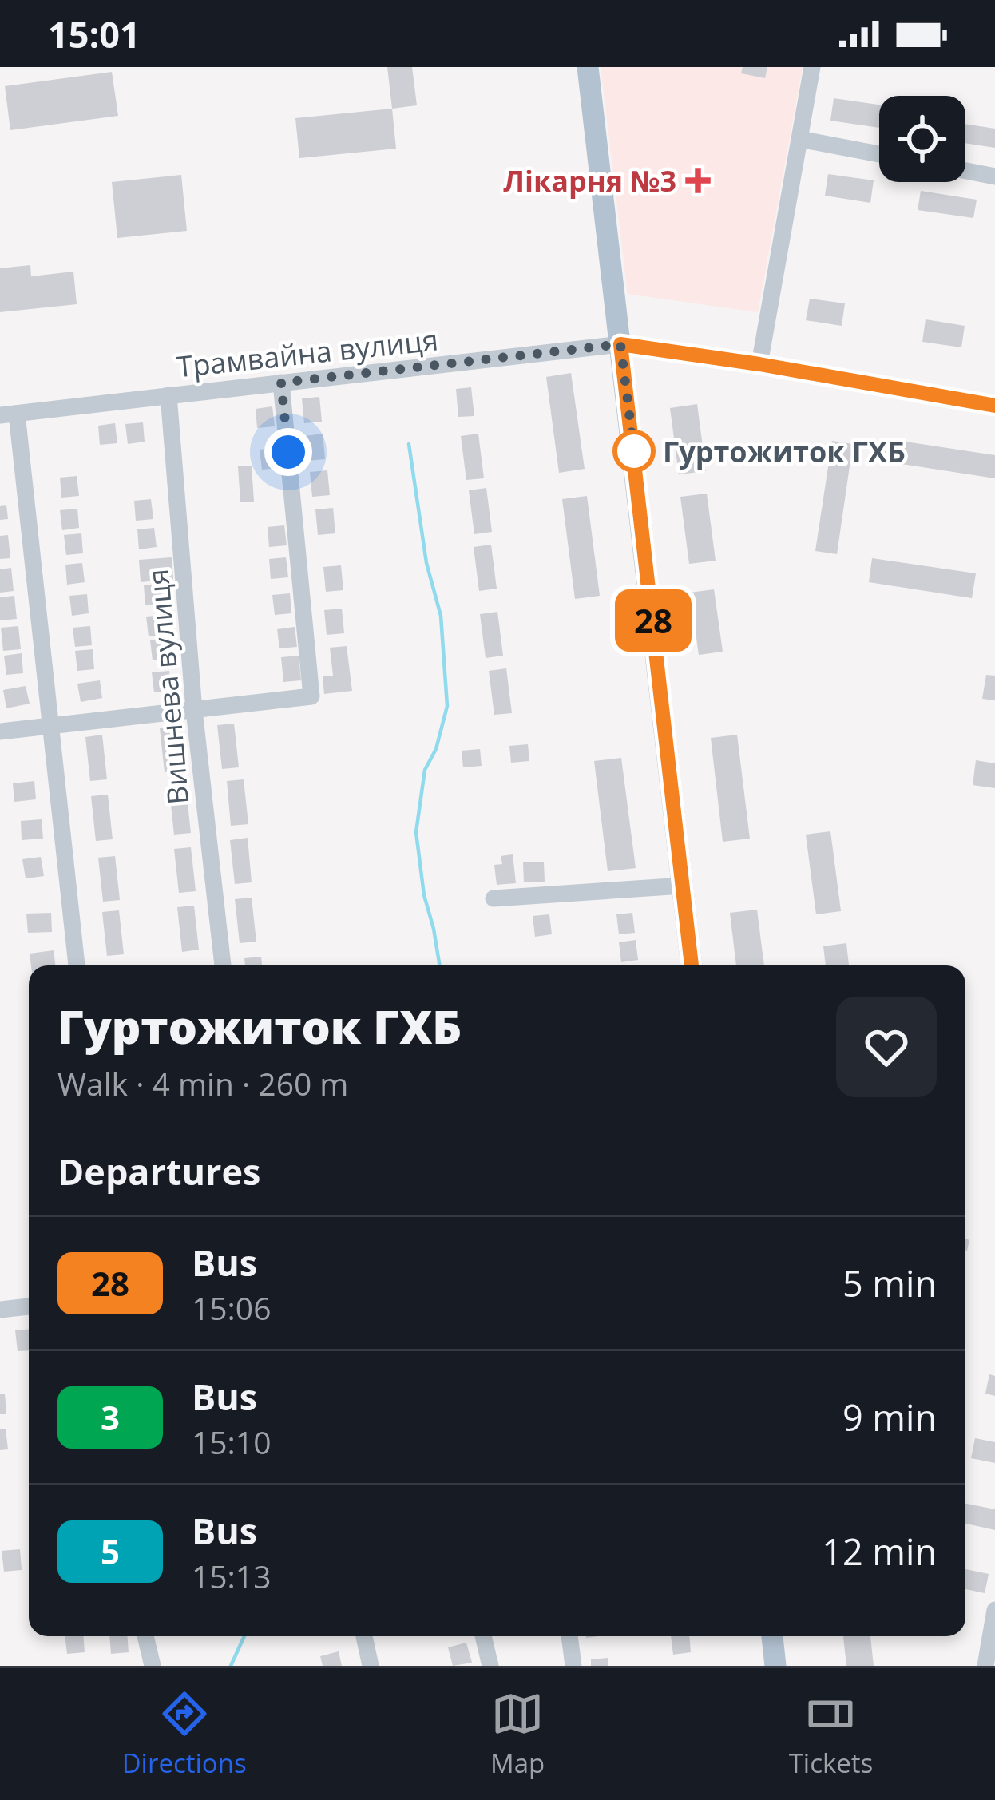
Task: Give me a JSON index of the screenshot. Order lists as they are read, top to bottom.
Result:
{
  "streets": {
    "street": ["Трамвайна вулиця", "Вишнева вулиця"]
  },
  "crossings": [
    ["Трамвайна вулиця", "Вишнева вулиця"]
  ],
  "places": {
    "health": ["Лікарня №3"],
    "other": ["Гуртожиток ГХБ"]
  },
  "lines": ["bus line 28"],
  "page": {
    "status": "15:01",
    "on_map": "28",
    "heading": [
      ["Гуртожиток ГХБ", "Walk · 4 min · 260 m"],
      "Departures"
    ],
    "list": [
      {
        "mark": "28",
        "name": "Bus",
        "note": "15:06",
        "value": "5 min"
      },
      {
        "mark": "3",
        "name": "Bus",
        "note": "15:10",
        "value": "9 min"
      },
      {
        "mark": "5",
        "name": "Bus",
        "note": "15:13",
        "value": "12 min"
      }
    ],
    "tabs": ["Directions", "Map", "Tickets"]
  }
}
